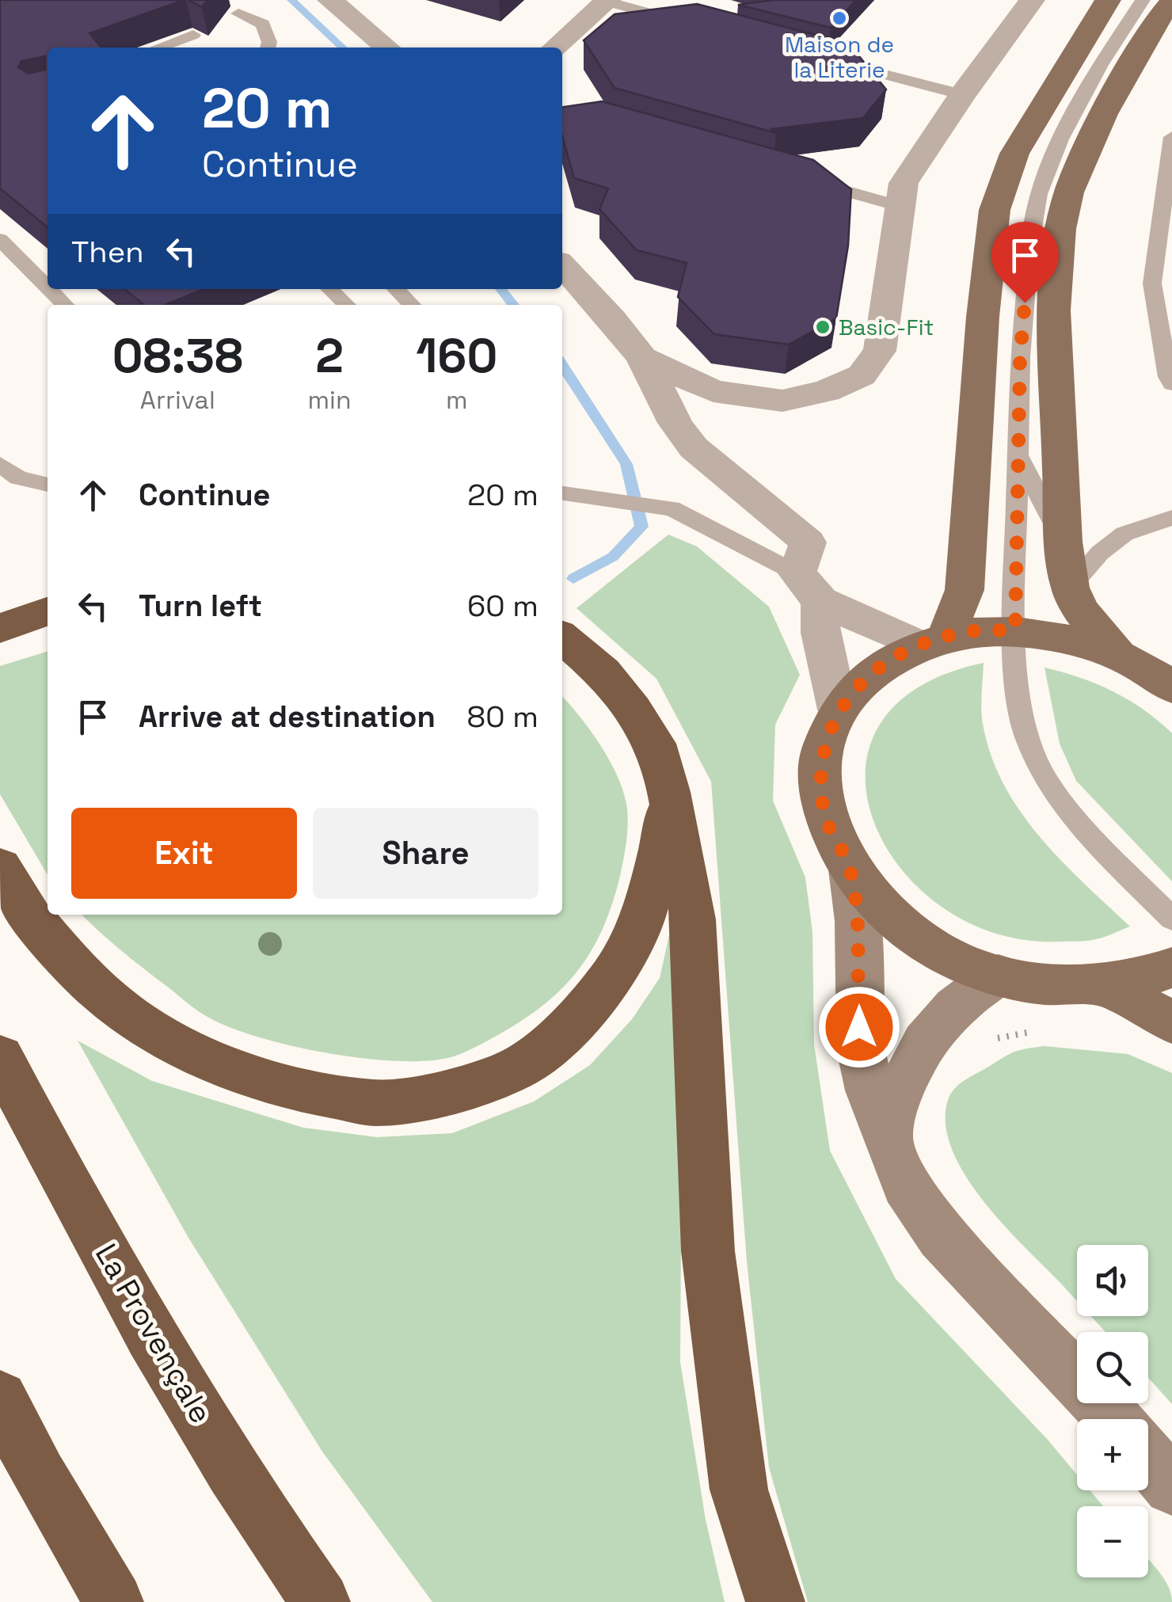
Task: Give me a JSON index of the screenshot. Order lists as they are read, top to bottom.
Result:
{
  "streets": {
    "highway": ["La Provençale"]
  },
  "places": ["Maison de la Literie", "Basic-Fit"],
  "page": {
    "turn": ["20 m", "Continue"],
    "then": "Then",
    "eta": [
      "08:38",
      "Arrival",
      "2",
      "min",
      "160",
      "m"
    ],
    "list": [
      {
        "name": "Continue",
        "value": "20 m"
      },
      {
        "name": "Turn left",
        "value": "60 m"
      },
      {
        "name": "Arrive at destination",
        "value": "80 m"
      }
    ],
    "buttons": ["Exit", "Share"],
    "map_buttons": ["+", "−"]
  }
}
